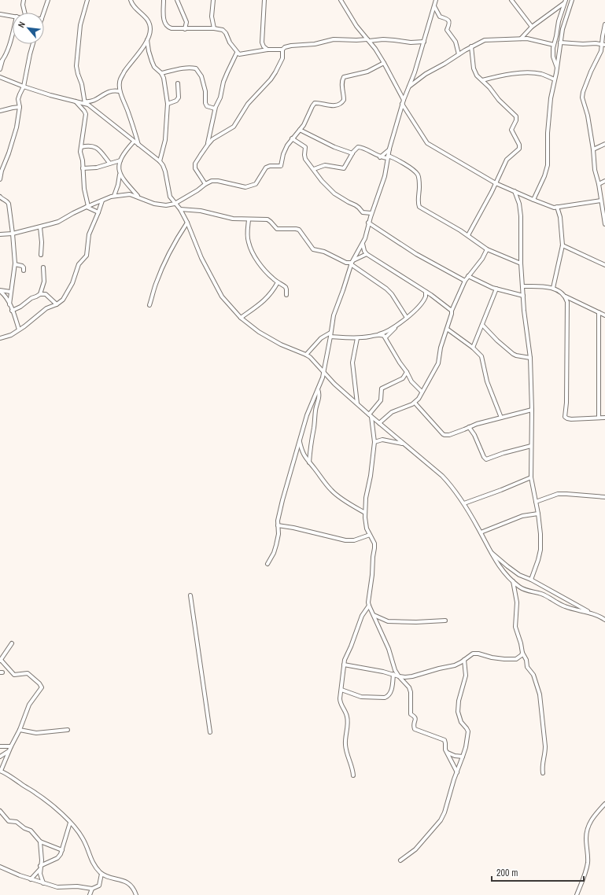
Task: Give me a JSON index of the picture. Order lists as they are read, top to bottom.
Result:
{
  "scale_bar": "200 m",
  "north": "top left"
}
